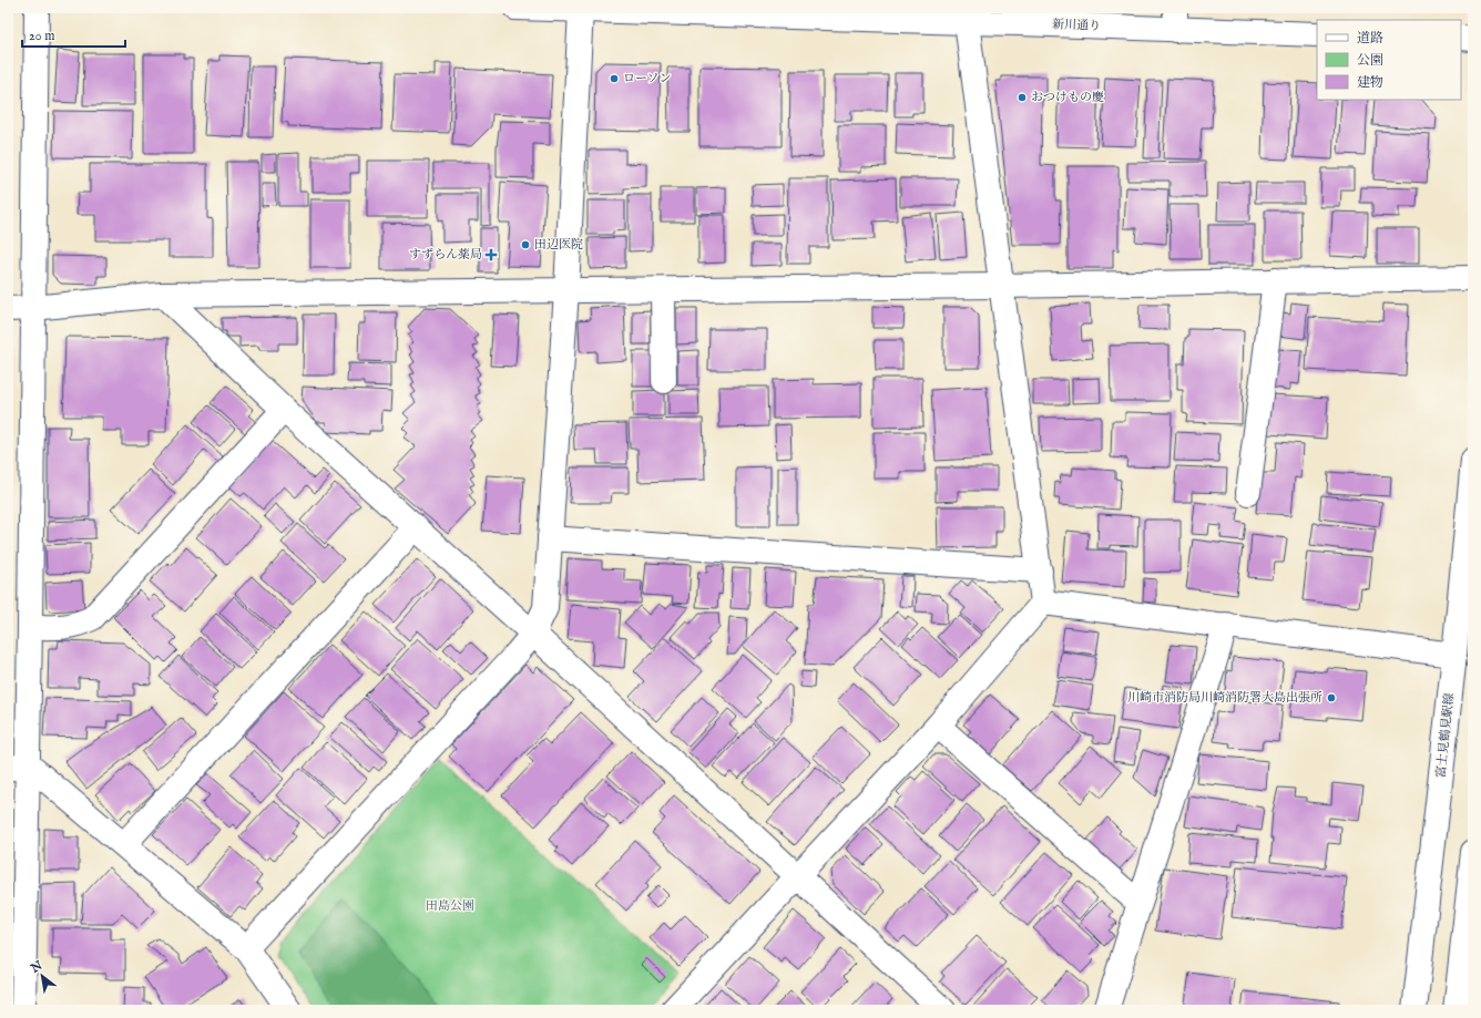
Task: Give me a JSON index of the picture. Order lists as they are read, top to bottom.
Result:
{
  "streets": {
    "street": ["新川通り", "富士見鶴見駅線"]
  },
  "parks": ["田島公園"],
  "places": {
    "other": [
      "ローソン",
      "おつけもの慶",
      "田辺医院",
      "川崎市消防局川崎消防署大島出張所"
    ],
    "health": ["すずらん薬局"]
  },
  "legend": ["道路", "公園", "建物"],
  "scale_bar": "20 m",
  "north": "top left"
}
